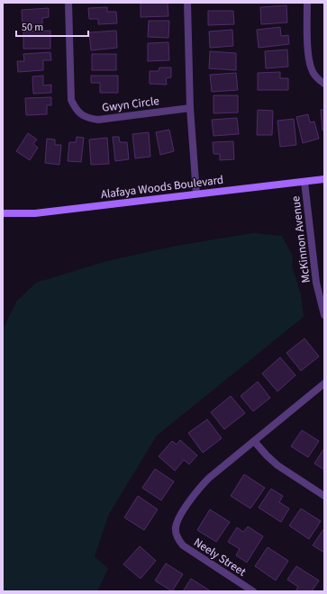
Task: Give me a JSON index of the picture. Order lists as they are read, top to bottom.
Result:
{
  "streets": {
    "street": [
      "Gwyn Circle",
      "Alafaya Woods Boulevard",
      "McKinnon Avenue",
      "Neely Street"
    ]
  },
  "crossings": [
    ["Alafaya Woods Boulevard", "McKinnon Avenue"]
  ],
  "scale_bar": "50 m"
}
